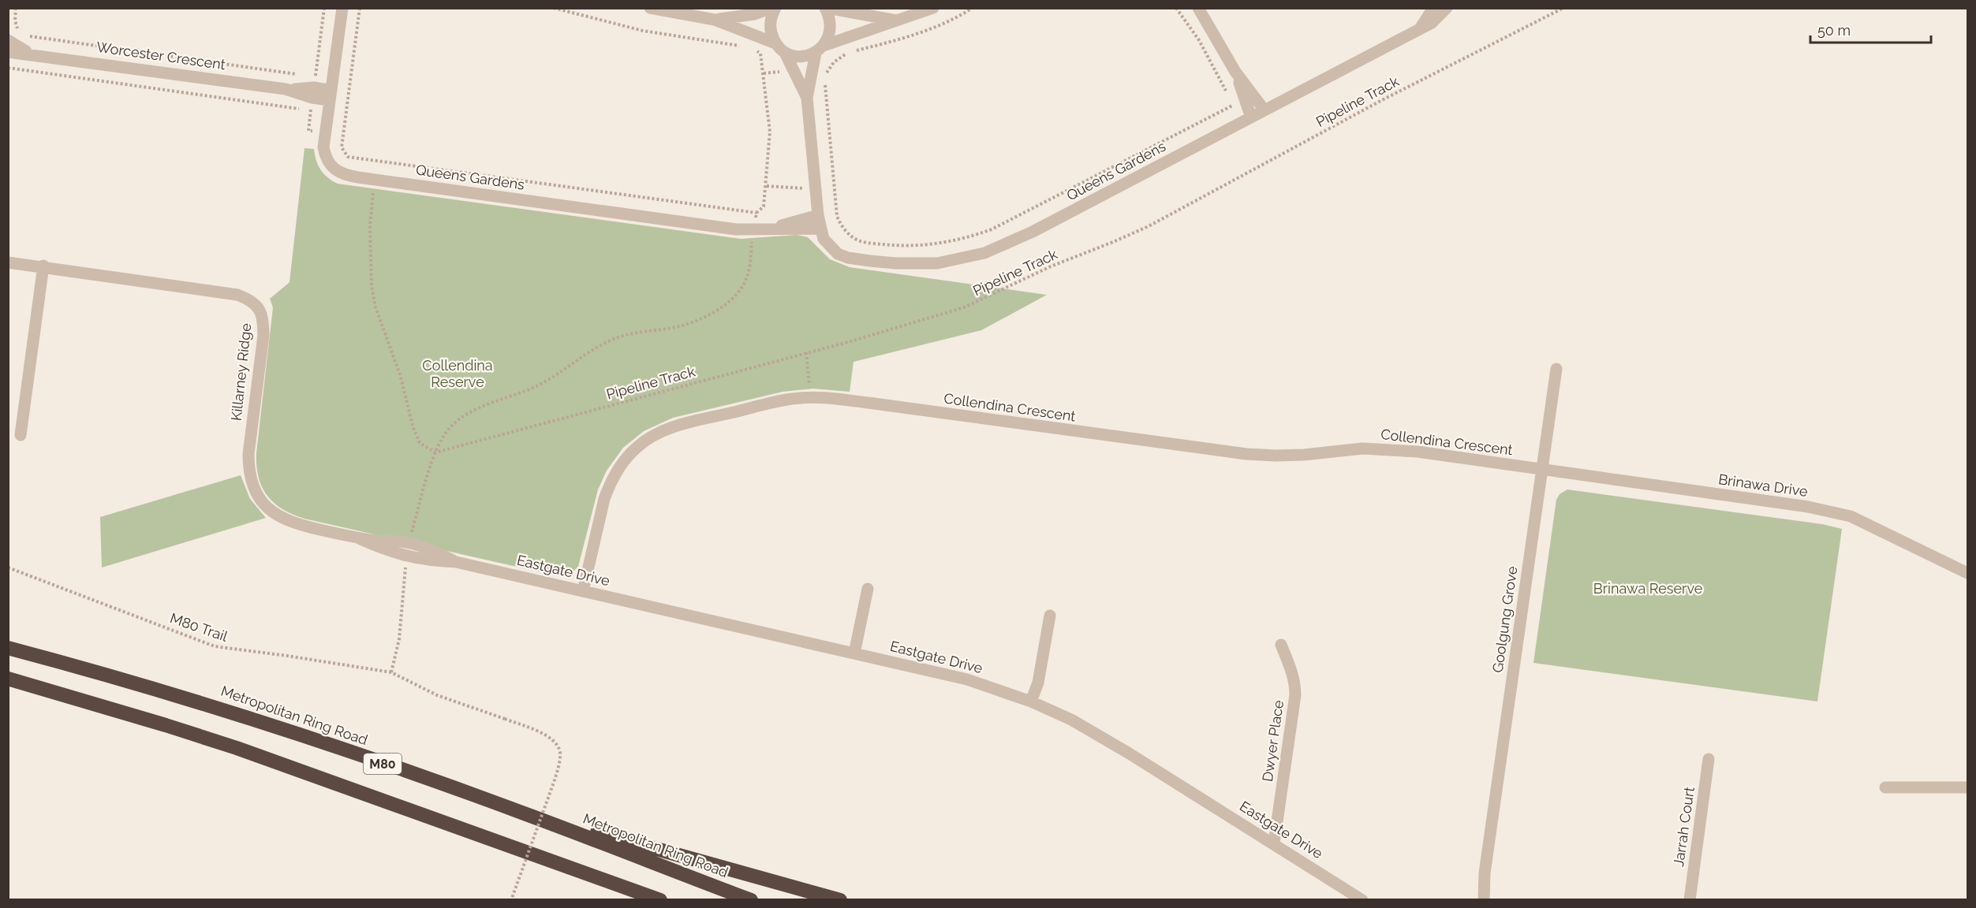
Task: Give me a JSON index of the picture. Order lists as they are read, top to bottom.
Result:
{
  "streets": {
    "highway": ["Metropolitan Ring Road", "M80"],
    "street": [
      "Worcester Crescent",
      "Queens Gardens",
      "Killarney Ridge",
      "Collendina Crescent",
      "Brinawa Drive",
      "Eastgate Drive",
      "Goolgung Grove",
      "Dwyer Place",
      "Jarrah Court"
    ],
    "path": ["Pipeline Track", "M80 Trail"]
  },
  "crossings": [
    ["Worcester Crescent", "Queens Gardens"],
    ["Killarney Ridge", "Eastgate Drive"],
    ["Collendina Crescent", "Brinawa Drive"],
    ["Collendina Crescent", "Eastgate Drive"],
    ["Collendina Crescent", "Goolgung Grove"],
    ["Brinawa Drive", "Goolgung Grove"],
    ["Eastgate Drive", "Dwyer Place"]
  ],
  "parks": ["Collendina Reserve", "Brinawa Reserve"],
  "scale_bar": "50 m"
}
